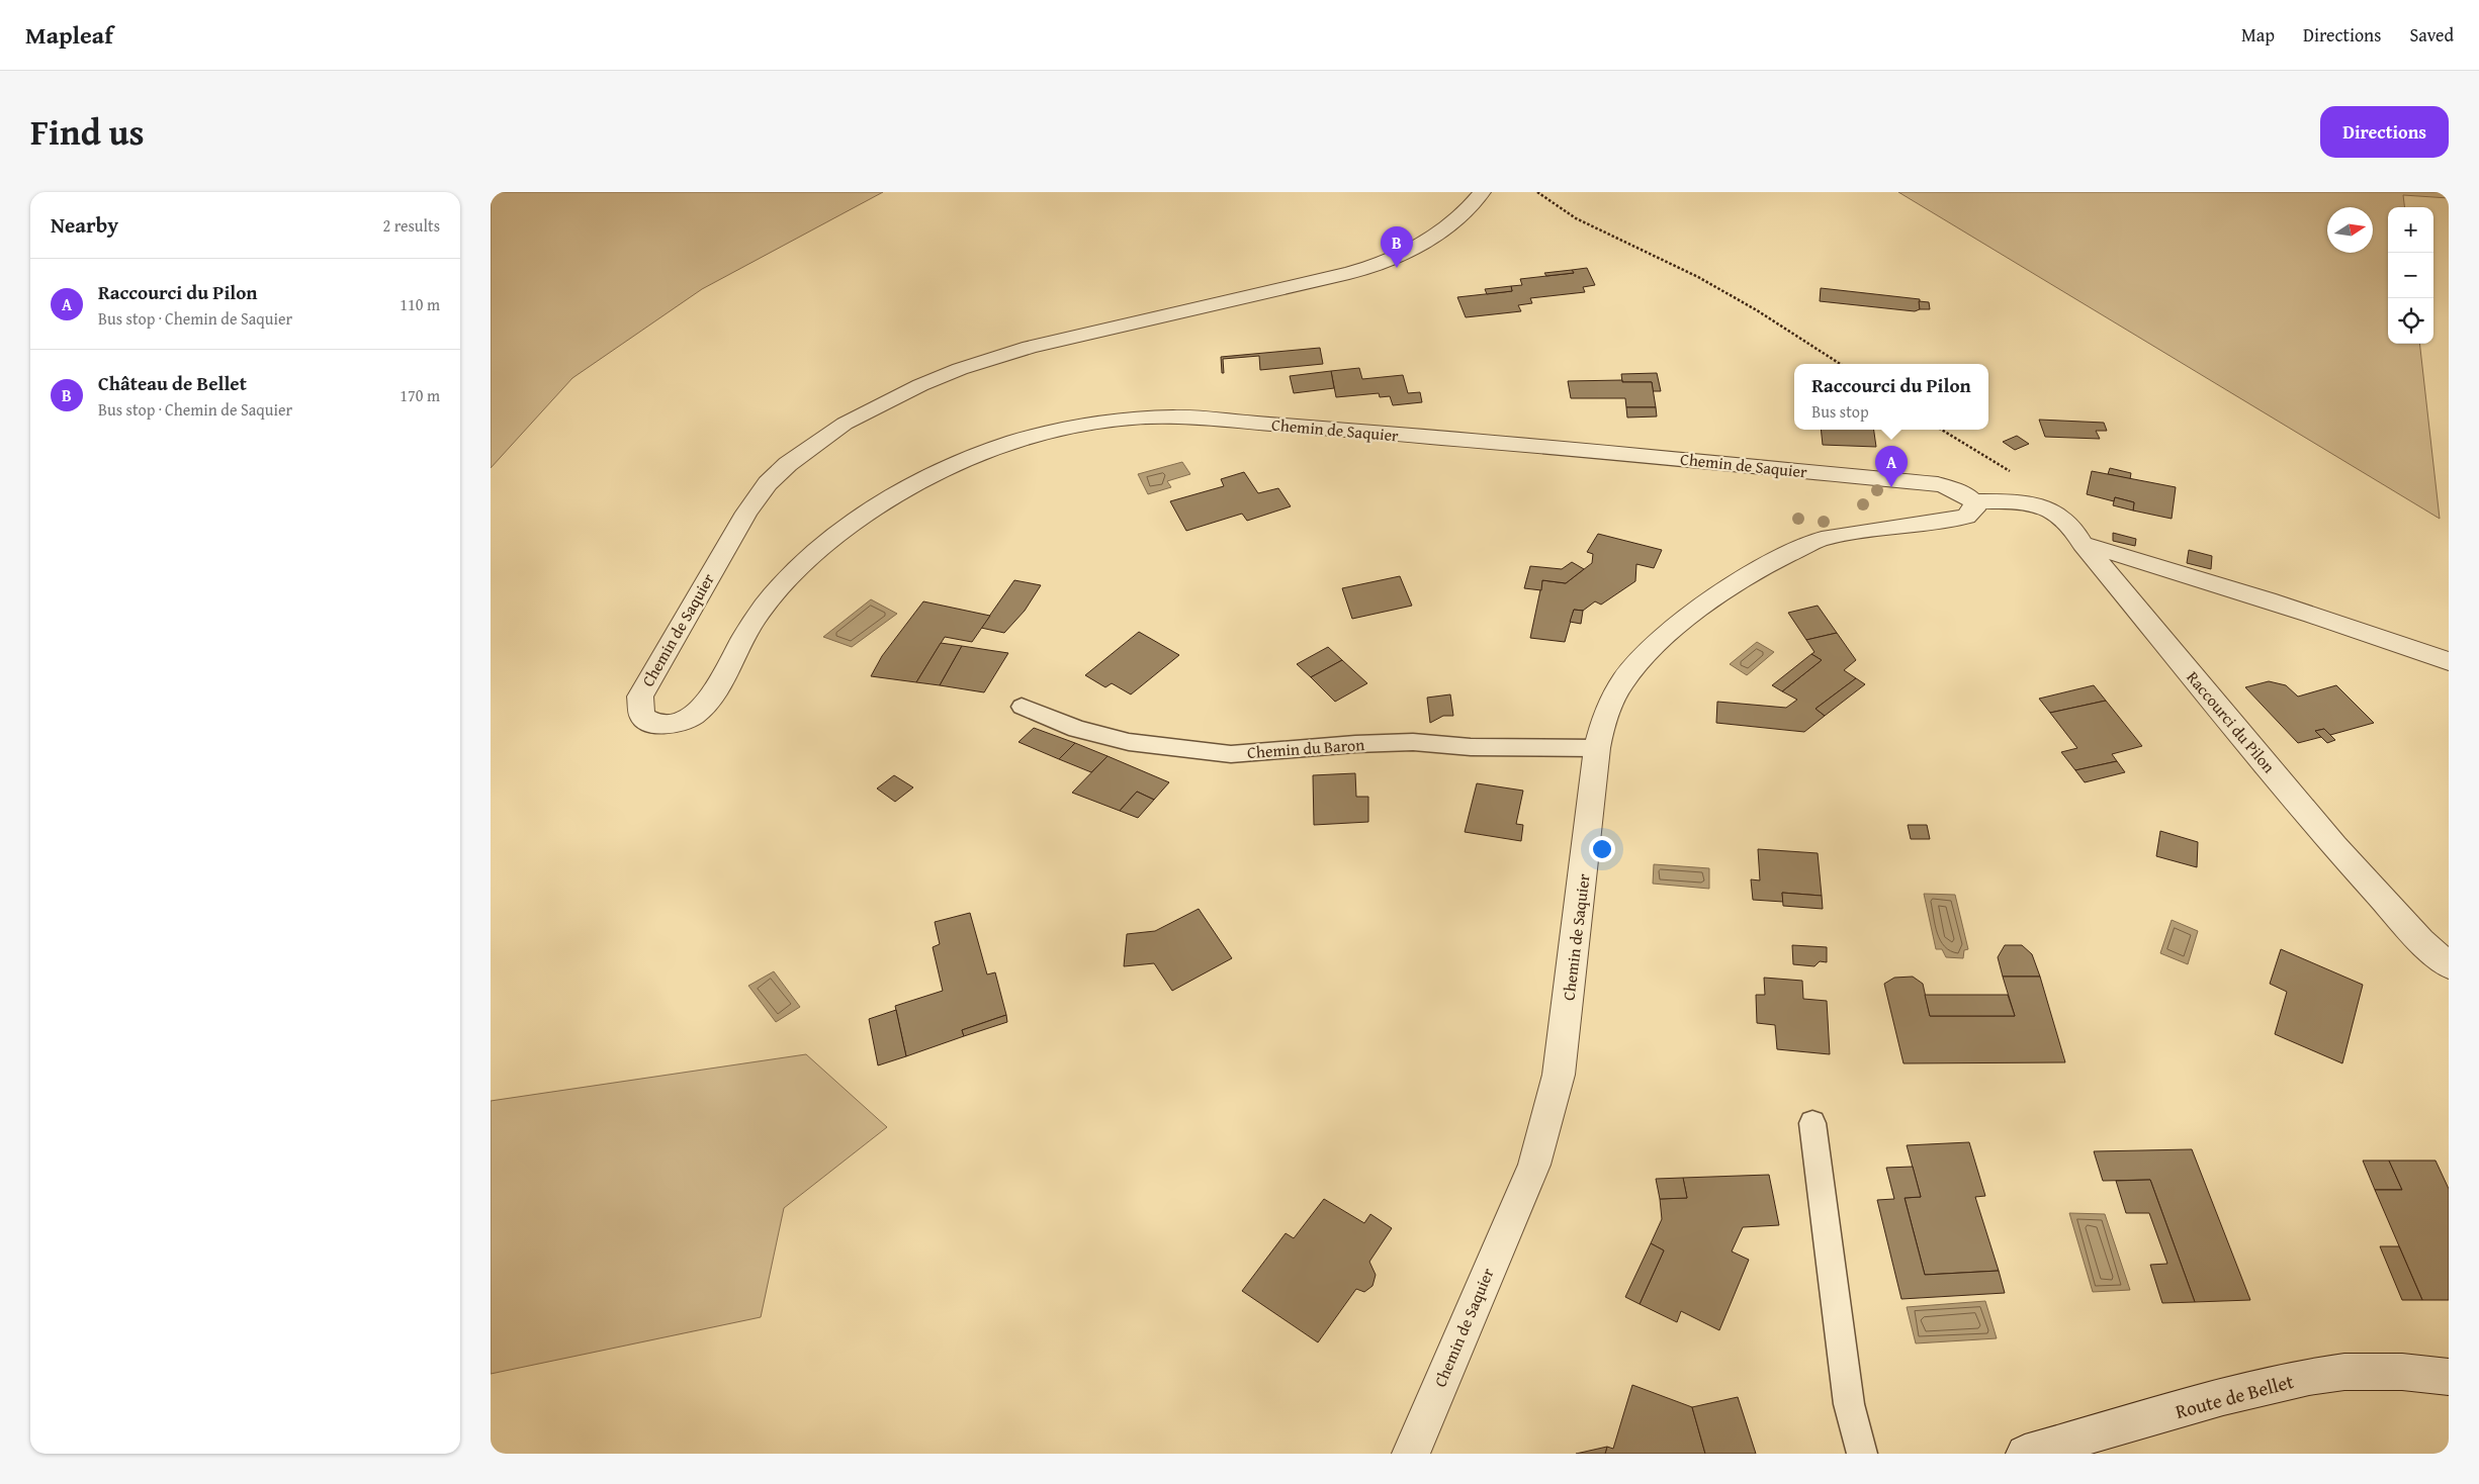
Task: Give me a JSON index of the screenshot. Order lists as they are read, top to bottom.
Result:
{
  "streets": {
    "street": ["Chemin de Saquier", "Raccourci du Pilon", "Route de Bellet"],
    "lane": ["Chemin du Baron"]
  },
  "crossings": [
    ["Chemin de Saquier", "Raccourci du Pilon"],
    ["Chemin de Saquier", "Chemin du Baron"]
  ],
  "north": "right",
  "page": {
    "header": "Mapleaf",
    "nav": ["Map", "Directions", "Saved"],
    "title": "Find us",
    "buttons": "Directions",
    "heading": ["Nearby", "2 results"],
    "map_buttons": ["+", "−"],
    "pins": ["B", "A"],
    "list": [
      {
        "mark": "A",
        "name": "Raccourci du Pilon",
        "note": "Bus stop · Chemin de Saquier",
        "value": "110 m"
      },
      {
        "mark": "B",
        "name": "Château de Bellet",
        "note": "Bus stop · Chemin de Saquier",
        "value": "170 m"
      }
    ],
    "popup": ["Raccourci du Pilon", "Bus stop"]
  }
}
